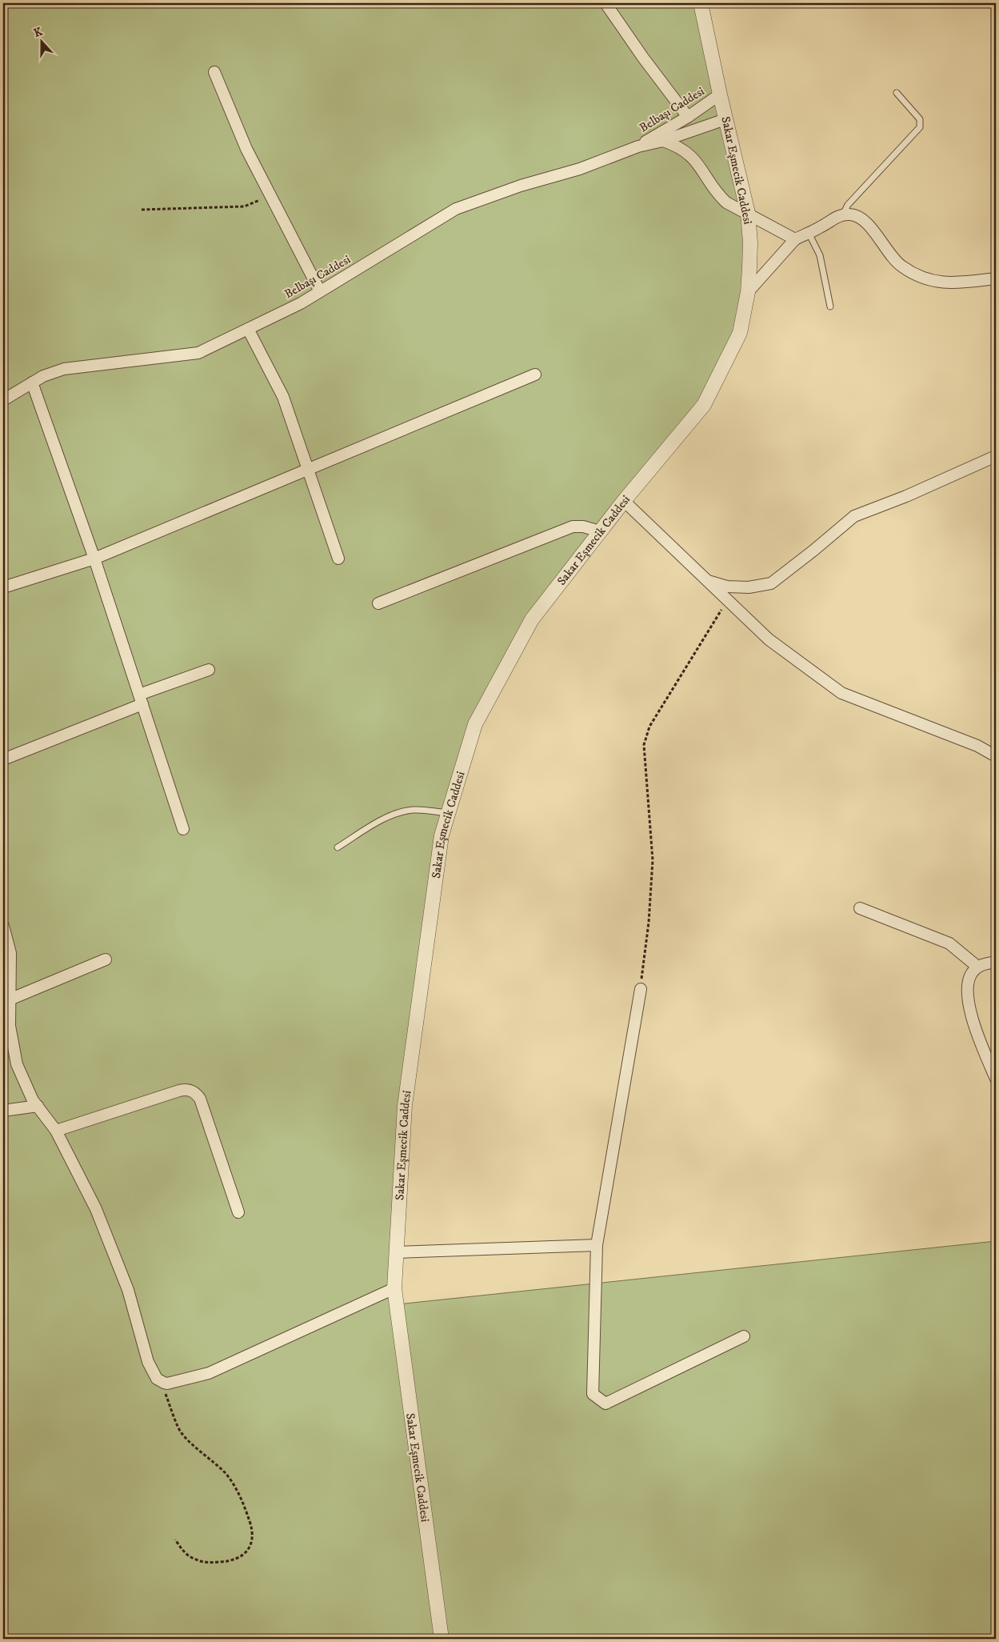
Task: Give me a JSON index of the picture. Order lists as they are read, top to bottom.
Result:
{
  "streets": {
    "street": ["Belbaşı Caddesi", "Sakar Eşmecik Caddesi"]
  },
  "crossings": [
    ["Belbaşı Caddesi", "Sakar Eşmecik Caddesi"]
  ],
  "north": "top"
}
